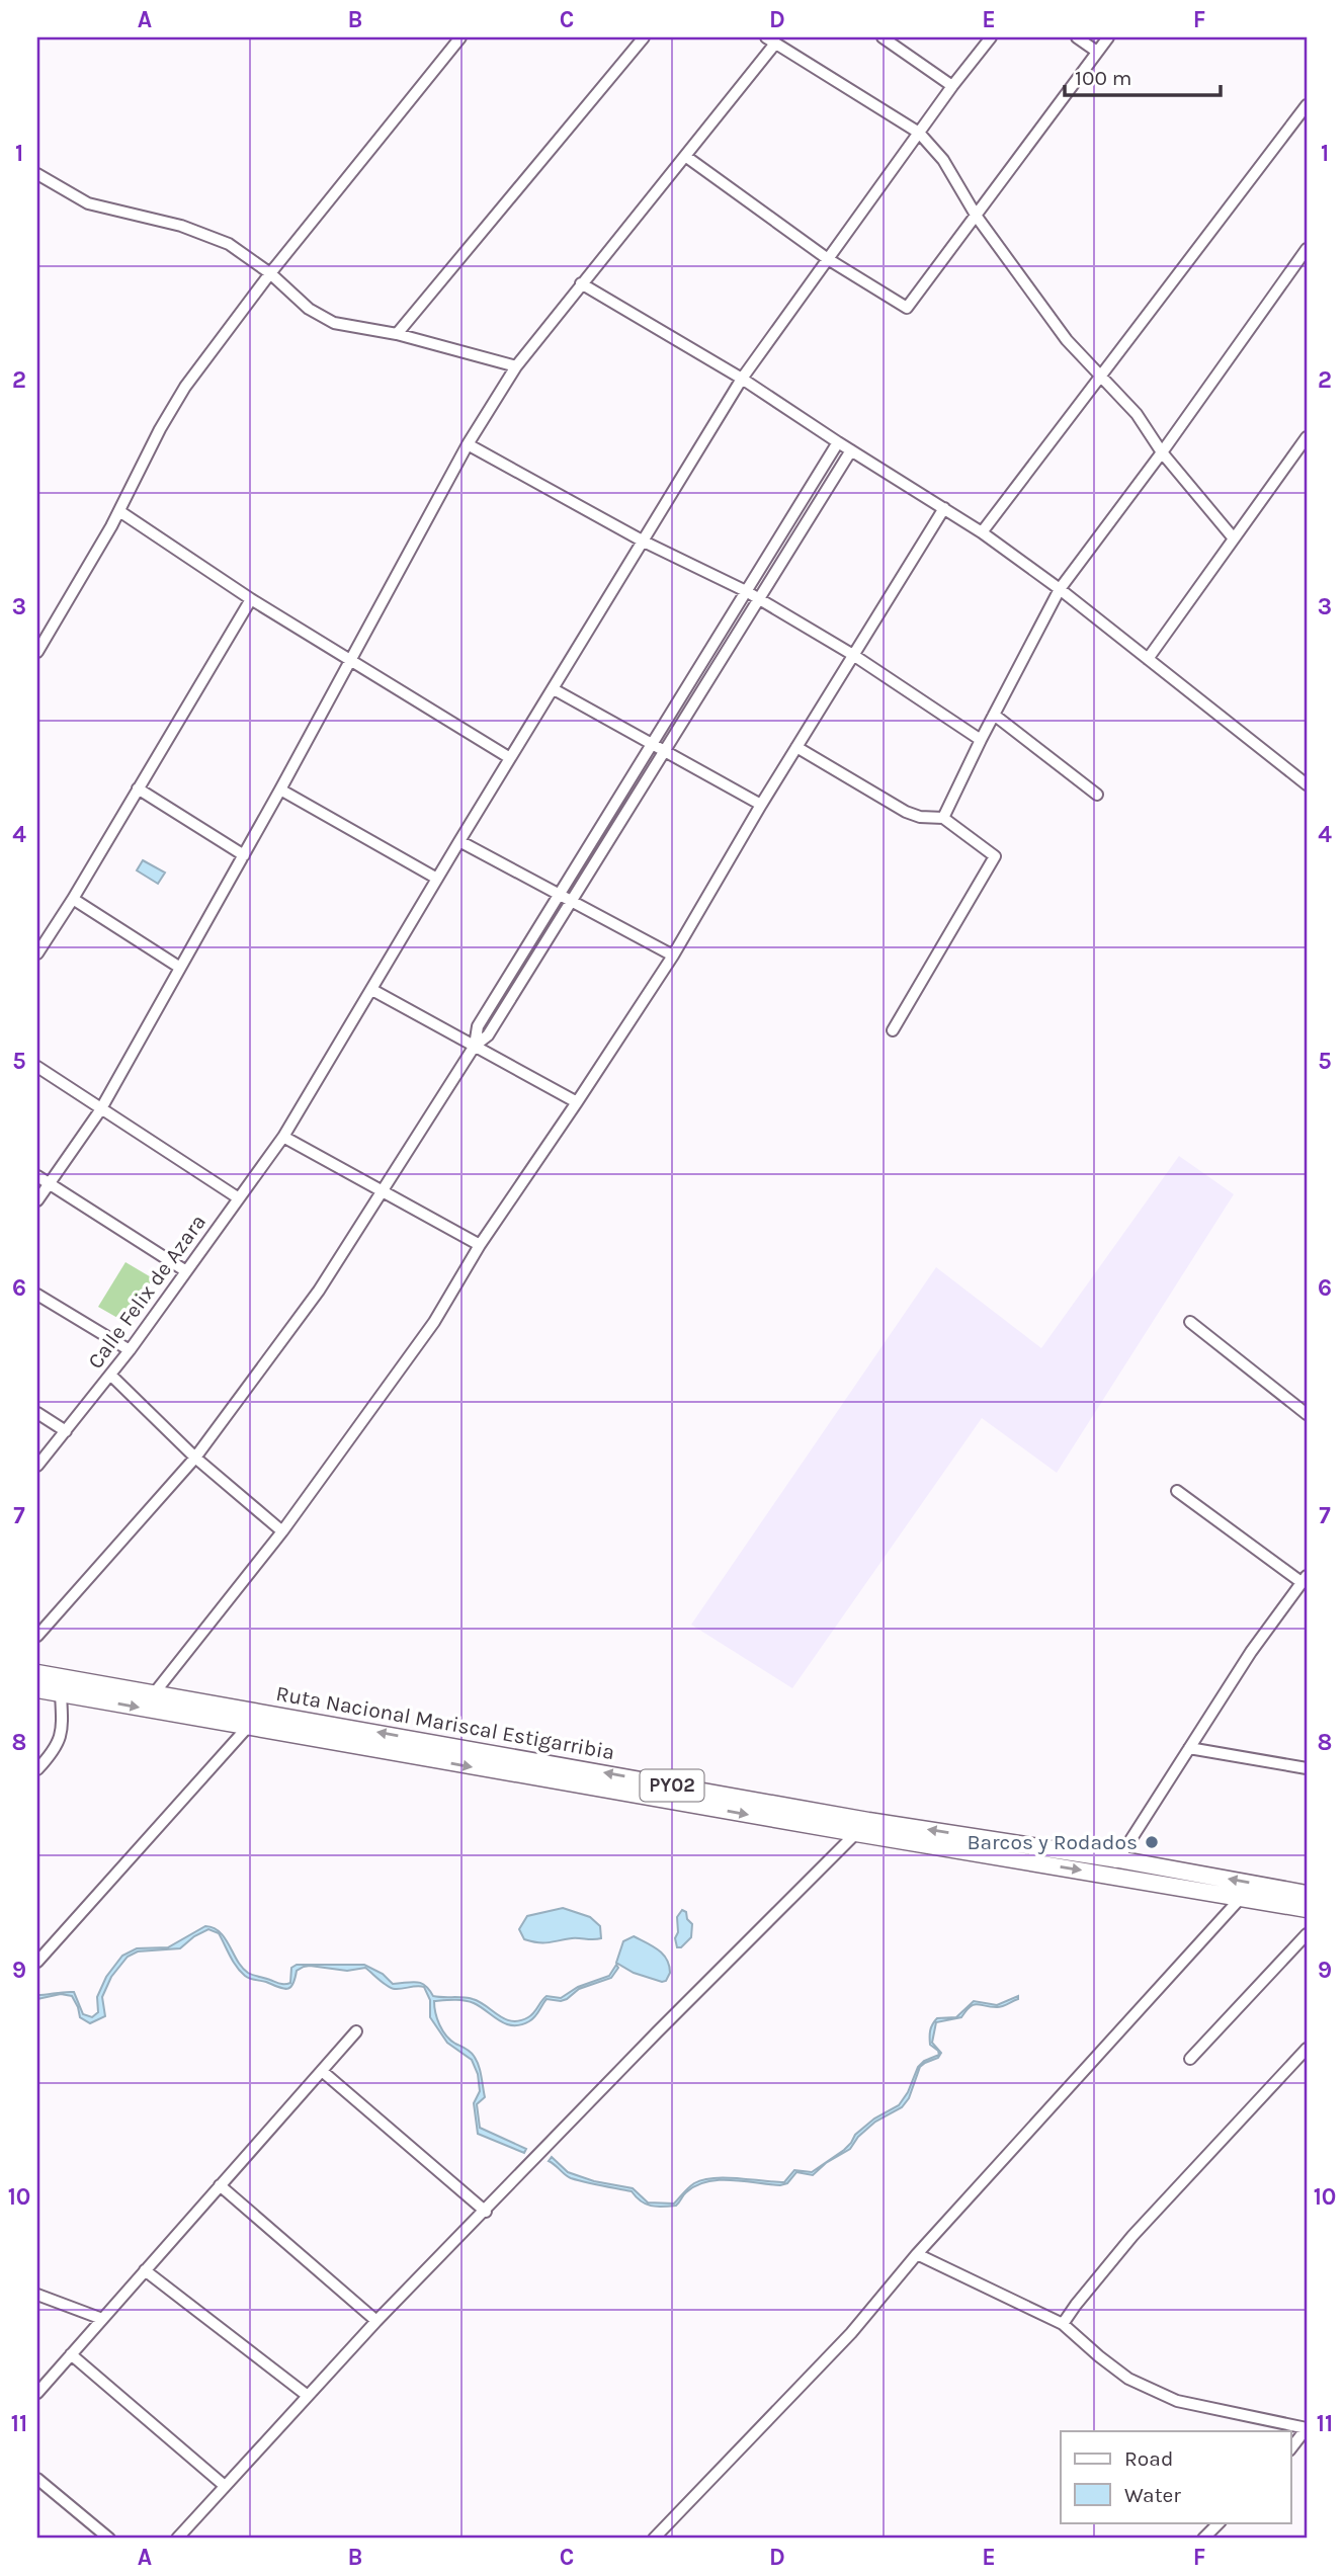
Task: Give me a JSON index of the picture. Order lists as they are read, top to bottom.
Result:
{
  "streets": {
    "highway": ["Ruta Nacional Mariscal Estigarribia", "PY02"],
    "street": ["Calle Felix de Azara"]
  },
  "places": ["Barcos y Rodados"],
  "legend": ["Road", "Water"],
  "scale_bar": "100 m",
  "grid": {
    "columns": [
      "A",
      "B",
      "C",
      "D",
      "E",
      "F"
    ],
    "rows": [
      "1",
      "2",
      "3",
      "4",
      "5",
      "6",
      "7",
      "8",
      "9",
      "10",
      "11"
    ]
  }
}
